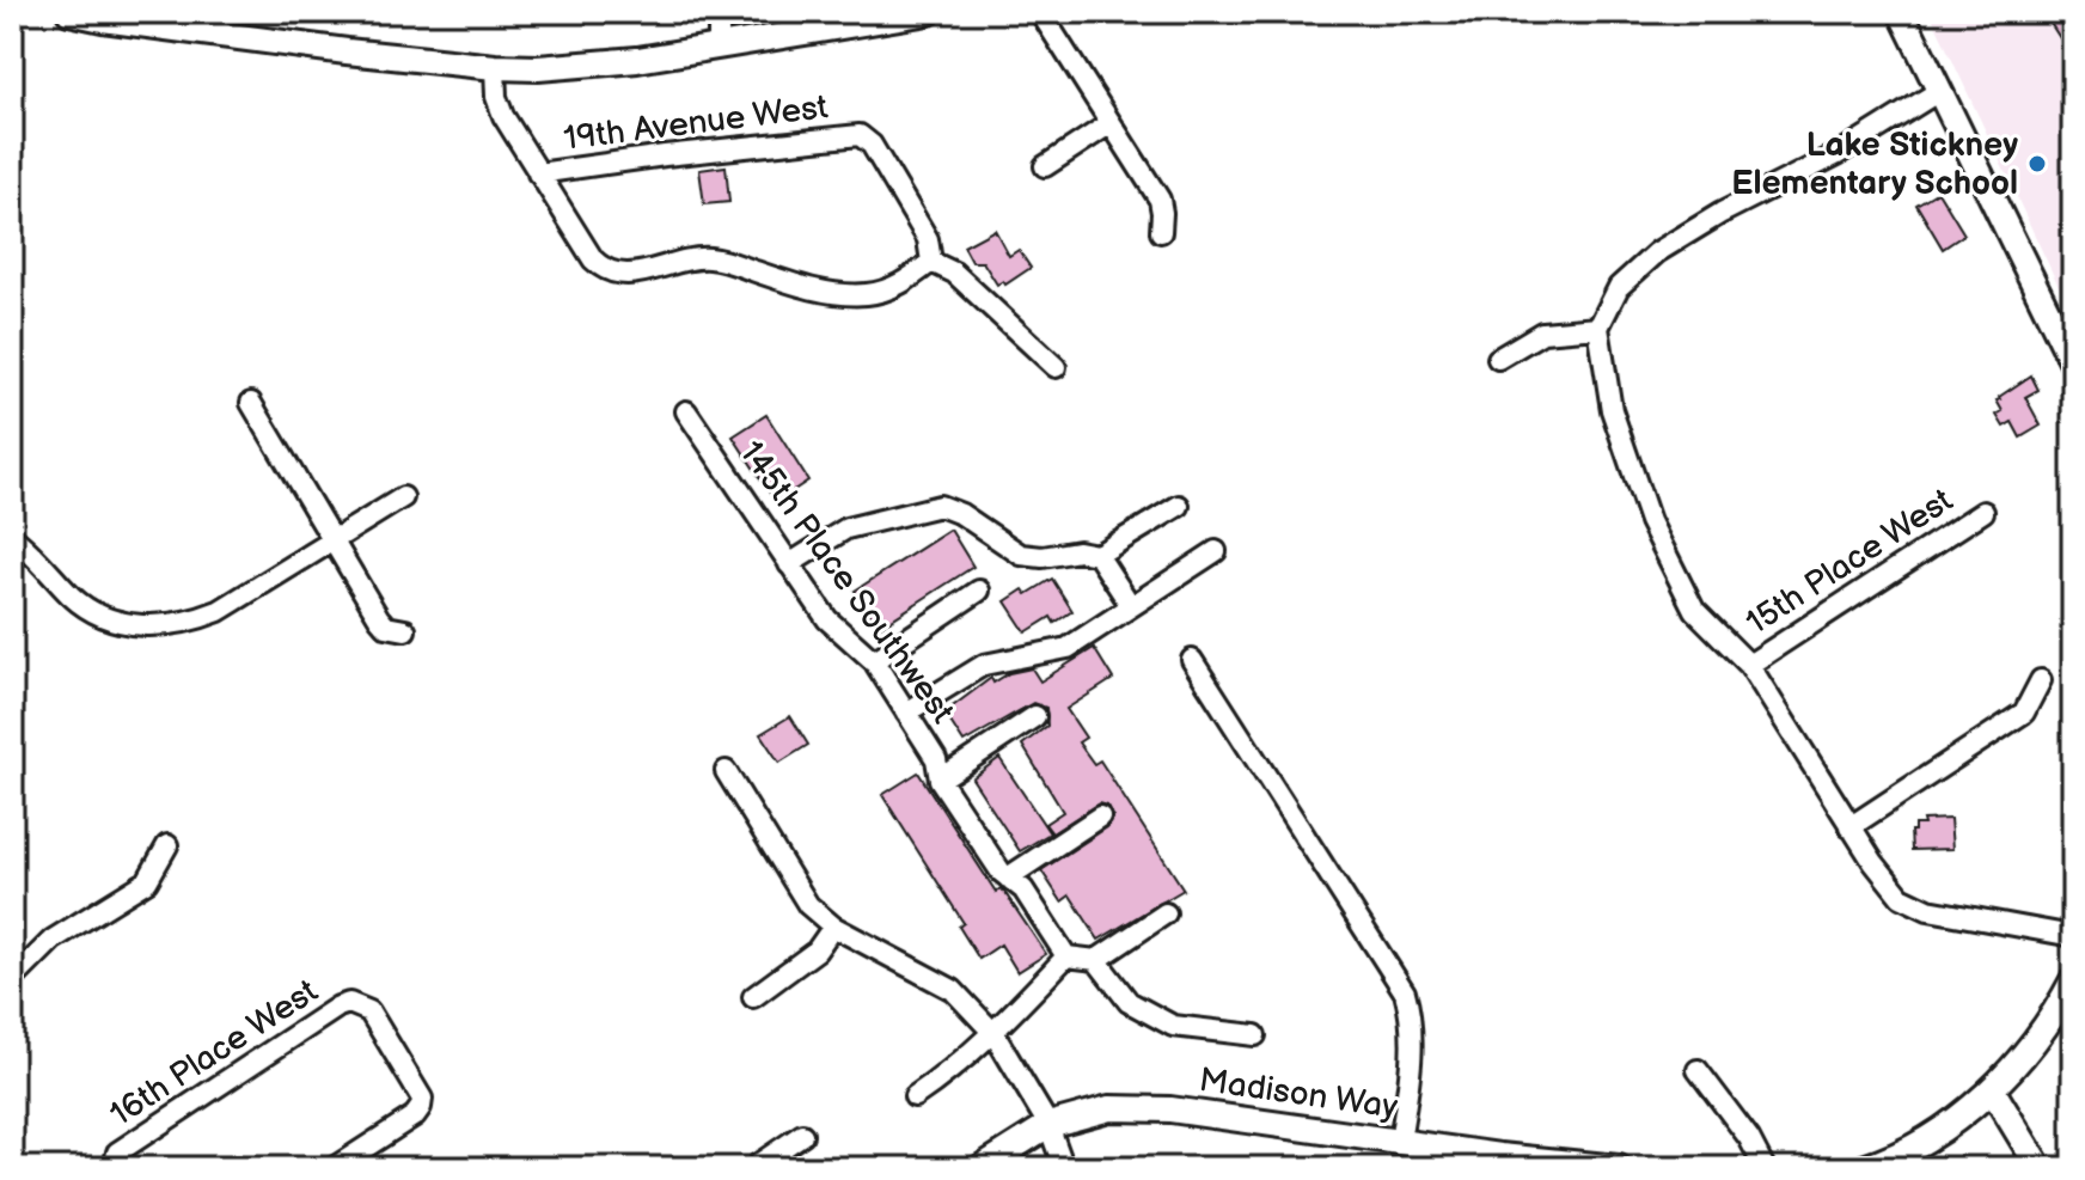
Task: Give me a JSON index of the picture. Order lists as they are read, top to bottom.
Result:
{
  "streets": {
    "street": [
      "19th Avenue West",
      "15th Place West",
      "145th Place Southwest",
      "16th Place West",
      "Madison Way"
    ]
  },
  "places": ["Lake Stickney Elementary School"]
}
